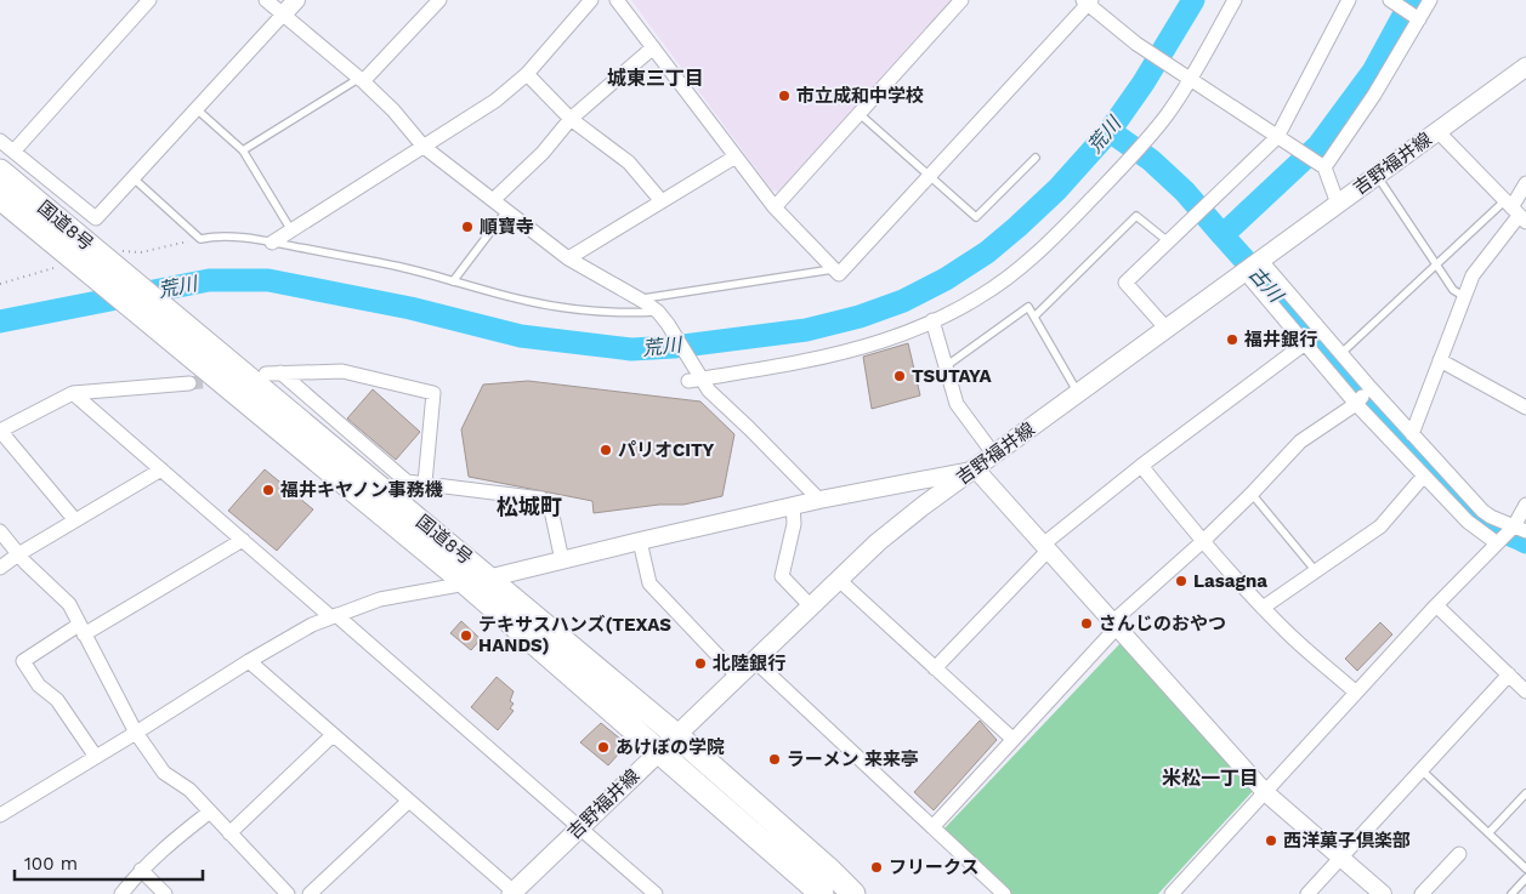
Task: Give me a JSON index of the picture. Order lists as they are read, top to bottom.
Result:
{
  "streets": {
    "highway": ["国道8号"],
    "main road": ["吉野福井線"]
  },
  "crossings": [
    ["吉野福井線", "国道8号"]
  ],
  "districts": ["城東三丁目", "松城町", "米松一丁目"],
  "water": ["荒川", "古川"],
  "places": [
    "市立成和中学校",
    "順寶寺",
    "福井銀行",
    "TSUTAYA",
    "パリオCITY",
    "福井キヤノン事務機",
    "Lasagna",
    "さんじのおやつ",
    "テキサスハンズ(TEXAS HANDS)",
    "北陸銀行",
    "あけぼの学院",
    "ラーメン 来来亭",
    "西洋菓子倶楽部",
    "フリークス"
  ],
  "scale_bar": "100 m"
}
